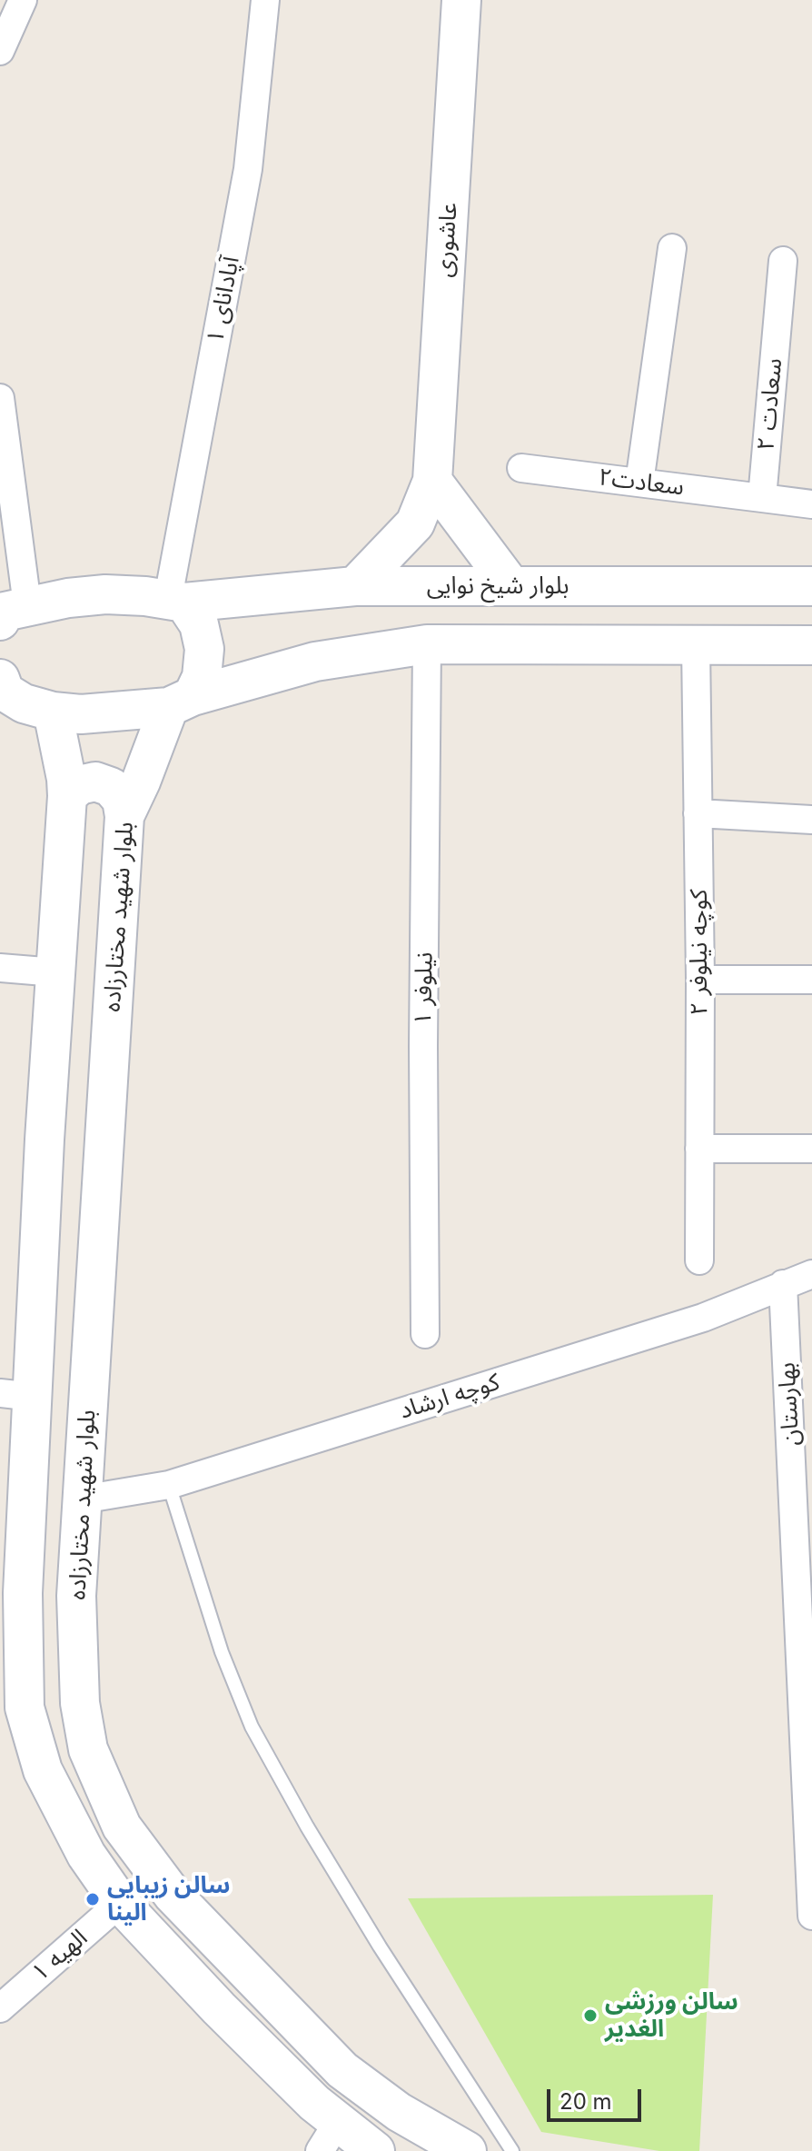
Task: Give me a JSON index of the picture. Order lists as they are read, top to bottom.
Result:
{
  "streets": {
    "street": [
      "عاشوری",
      "آپادانای ۱",
      "سعادت ۲",
      "سعادت۲",
      "بلوار شیخ نوایی",
      "بلوار شهید مختارزاده",
      "کوچه نیلوفر ۲",
      "۱ نیلوفر",
      "کوچه ارشاد",
      "بهارستان",
      "الهیه ۱"
    ]
  },
  "crossings": [
    ["عاشوری", "بلوار شیخ نوایی"],
    ["آپادانای ۱", "بلوار شیخ نوایی"],
    ["آپادانای ۱", "بلوار شهید مختارزاده"],
    ["سعادت ۲", "سعادت۲"],
    ["بلوار شیخ نوایی", "بلوار شهید مختارزاده"],
    ["بلوار شهید مختارزاده", "کوچه ارشاد"],
    ["کوچه ارشاد", "بهارستان"]
  ],
  "places": ["سالن زیبایی الینا", "سالن ورزشی الغدیر"],
  "scale_bar": "20 m"
}
